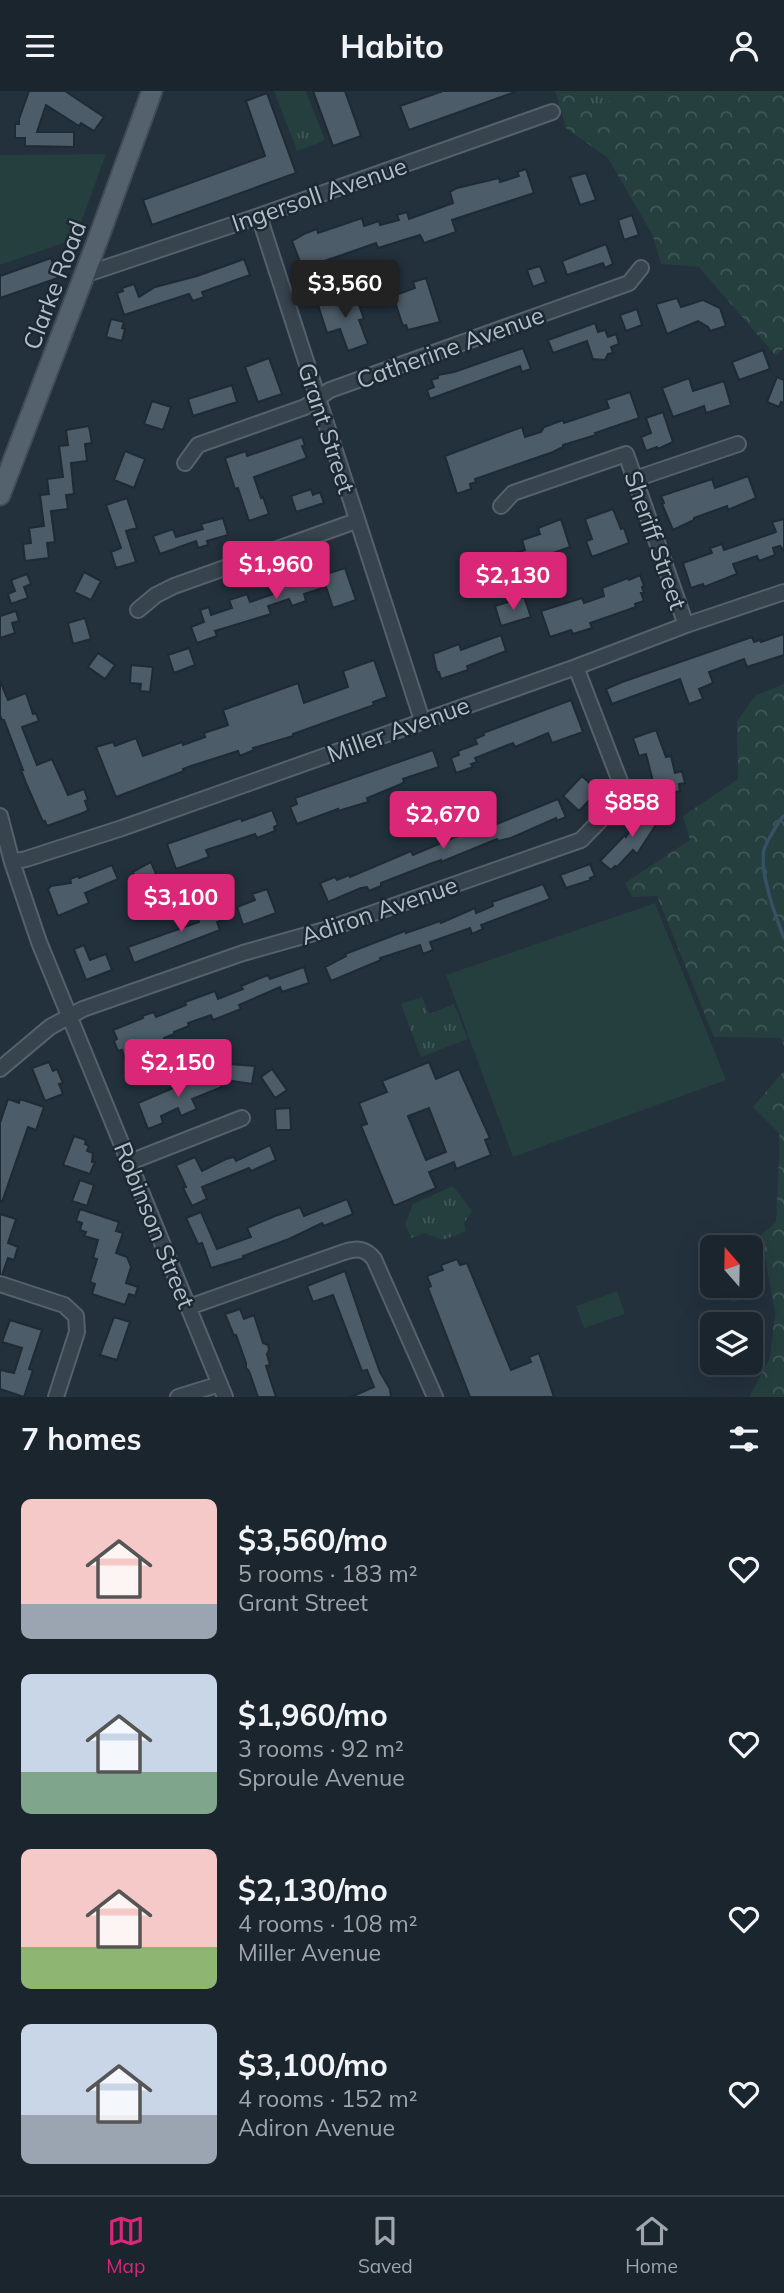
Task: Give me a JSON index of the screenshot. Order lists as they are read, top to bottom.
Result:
{
  "streets": {
    "main road": ["Clarke Road"],
    "street": [
      "Ingersoll Avenue",
      "Catherine Avenue",
      "Grant Street",
      "Sheriff Street",
      "Miller Avenue",
      "Adiron Avenue",
      "Robinson Street"
    ]
  },
  "crossings": [
    ["Ingersoll Avenue", "Clarke Road"],
    ["Ingersoll Avenue", "Grant Street"],
    ["Catherine Avenue", "Grant Street"],
    ["Grant Street", "Miller Avenue"],
    ["Sheriff Street", "Miller Avenue"],
    ["Miller Avenue", "Adiron Avenue"],
    ["Miller Avenue", "Robinson Street"],
    ["Adiron Avenue", "Robinson Street"]
  ],
  "north": "top",
  "page": {
    "header": "Habito",
    "price": [
      "$3,560",
      "$1,960",
      "$2,130",
      "$858",
      "$2,670",
      "$3,100",
      "$2,150"
    ],
    "heading": "7 homes",
    "list": [
      {
        "name": "$3,560/mo",
        "note": "5 rooms · 183 m² · Grant Street"
      },
      {
        "name": "$1,960/mo",
        "note": "3 rooms · 92 m² · Sproule Avenue"
      },
      {
        "name": "$2,130/mo",
        "note": "4 rooms · 108 m² · Miller Avenue"
      },
      {
        "name": "$3,100/mo",
        "note": "4 rooms · 152 m² · Adiron Avenue"
      }
    ],
    "tabs": ["Map", "Saved", "Home"]
  }
}
